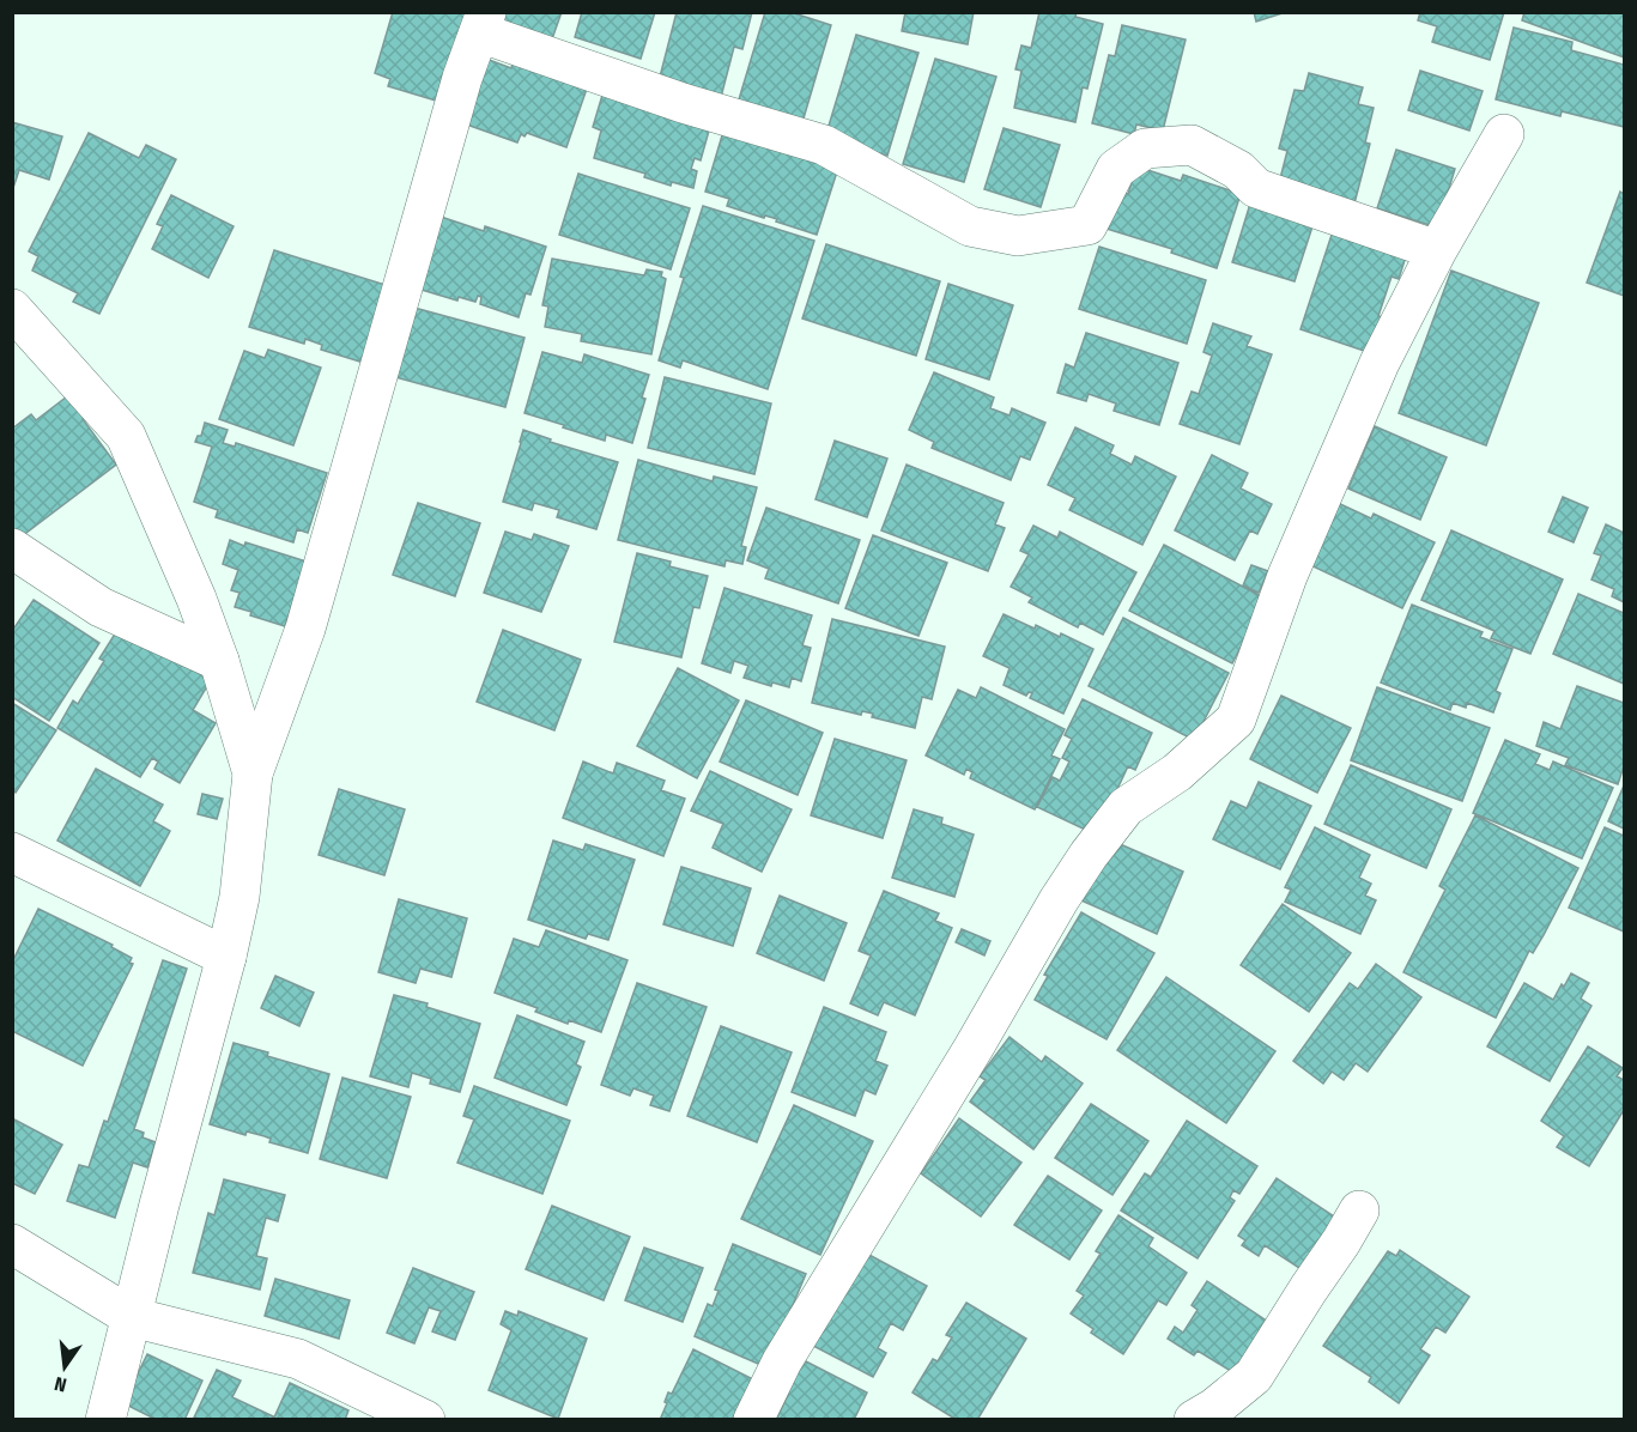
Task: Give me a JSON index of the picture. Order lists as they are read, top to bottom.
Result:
{
  "north": "bottom"
}
